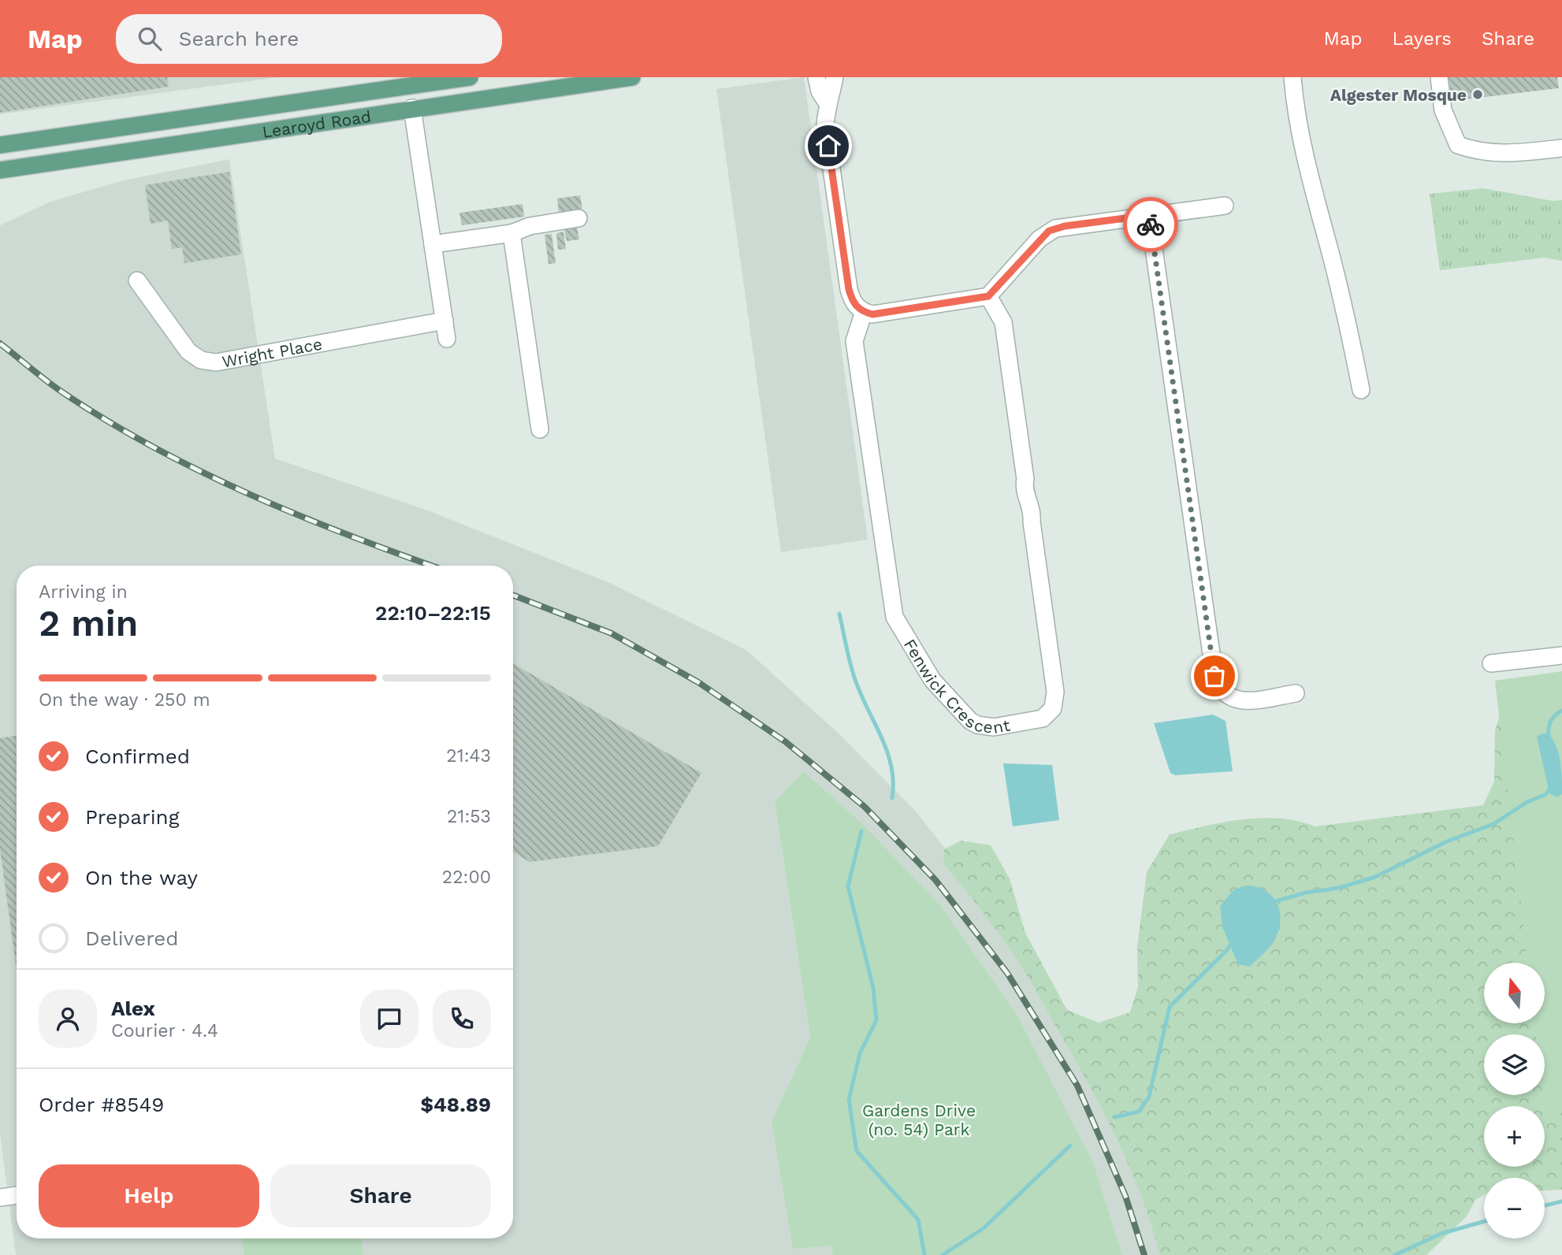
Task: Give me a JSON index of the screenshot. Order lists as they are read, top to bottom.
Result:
{
  "streets": {
    "main road": ["Learoyd Road"],
    "street": ["Wright Place", "Fenwick Crescent"]
  },
  "parks": ["Gardens Drive (no. 54) Park"],
  "places": ["Algester Mosque"],
  "north": "top",
  "page": {
    "header": "Map",
    "search": "Search here",
    "nav": ["Map", "Layers", "Share"],
    "heading": ["2 min", "Arriving in", "22:10–22:15"],
    "panel": [
      "Alex",
      "Courier · 4.4",
      "Order #8549",
      "$48.89"
    ],
    "bar": "On the way · 250 m",
    "list": [
      ["Confirmed", "21:43"],
      ["Preparing", "21:53"],
      ["On the way", "22:00"],
      "Delivered"
    ],
    "map_buttons": ["+", "−"],
    "buttons": ["Help", "Share"]
  }
}
